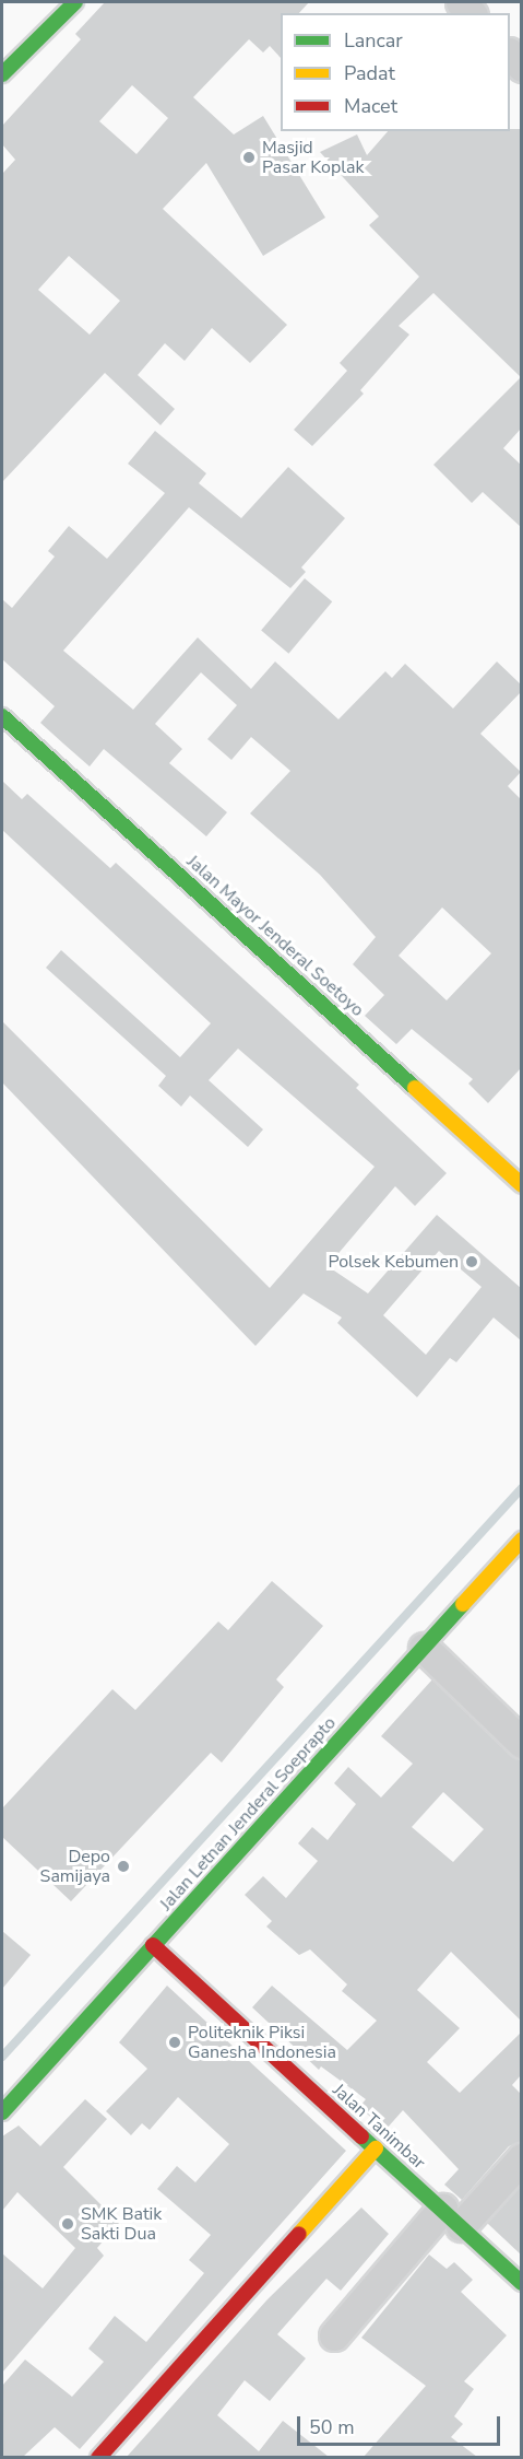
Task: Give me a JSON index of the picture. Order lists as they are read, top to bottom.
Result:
{
  "streets": {
    "street": ["Jalan Mayor Jenderal Soetoyo", "Jalan Letnan Jenderal Soeprapto", "Jalan Tanimbar"]
  },
  "crossings": [
    ["Jalan Letnan Jenderal Soeprapto", "Jalan Tanimbar"]
  ],
  "places": [
    "Masjid Pasar Koplak",
    "Polsek Kebumen",
    "Depo Samijaya",
    "Politeknik Piksi Ganesha Indonesia",
    "SMK Batik Sakti Dua"
  ],
  "legend": ["Lancar", "Padat", "Macet"],
  "scale_bar": "50 m"
}
